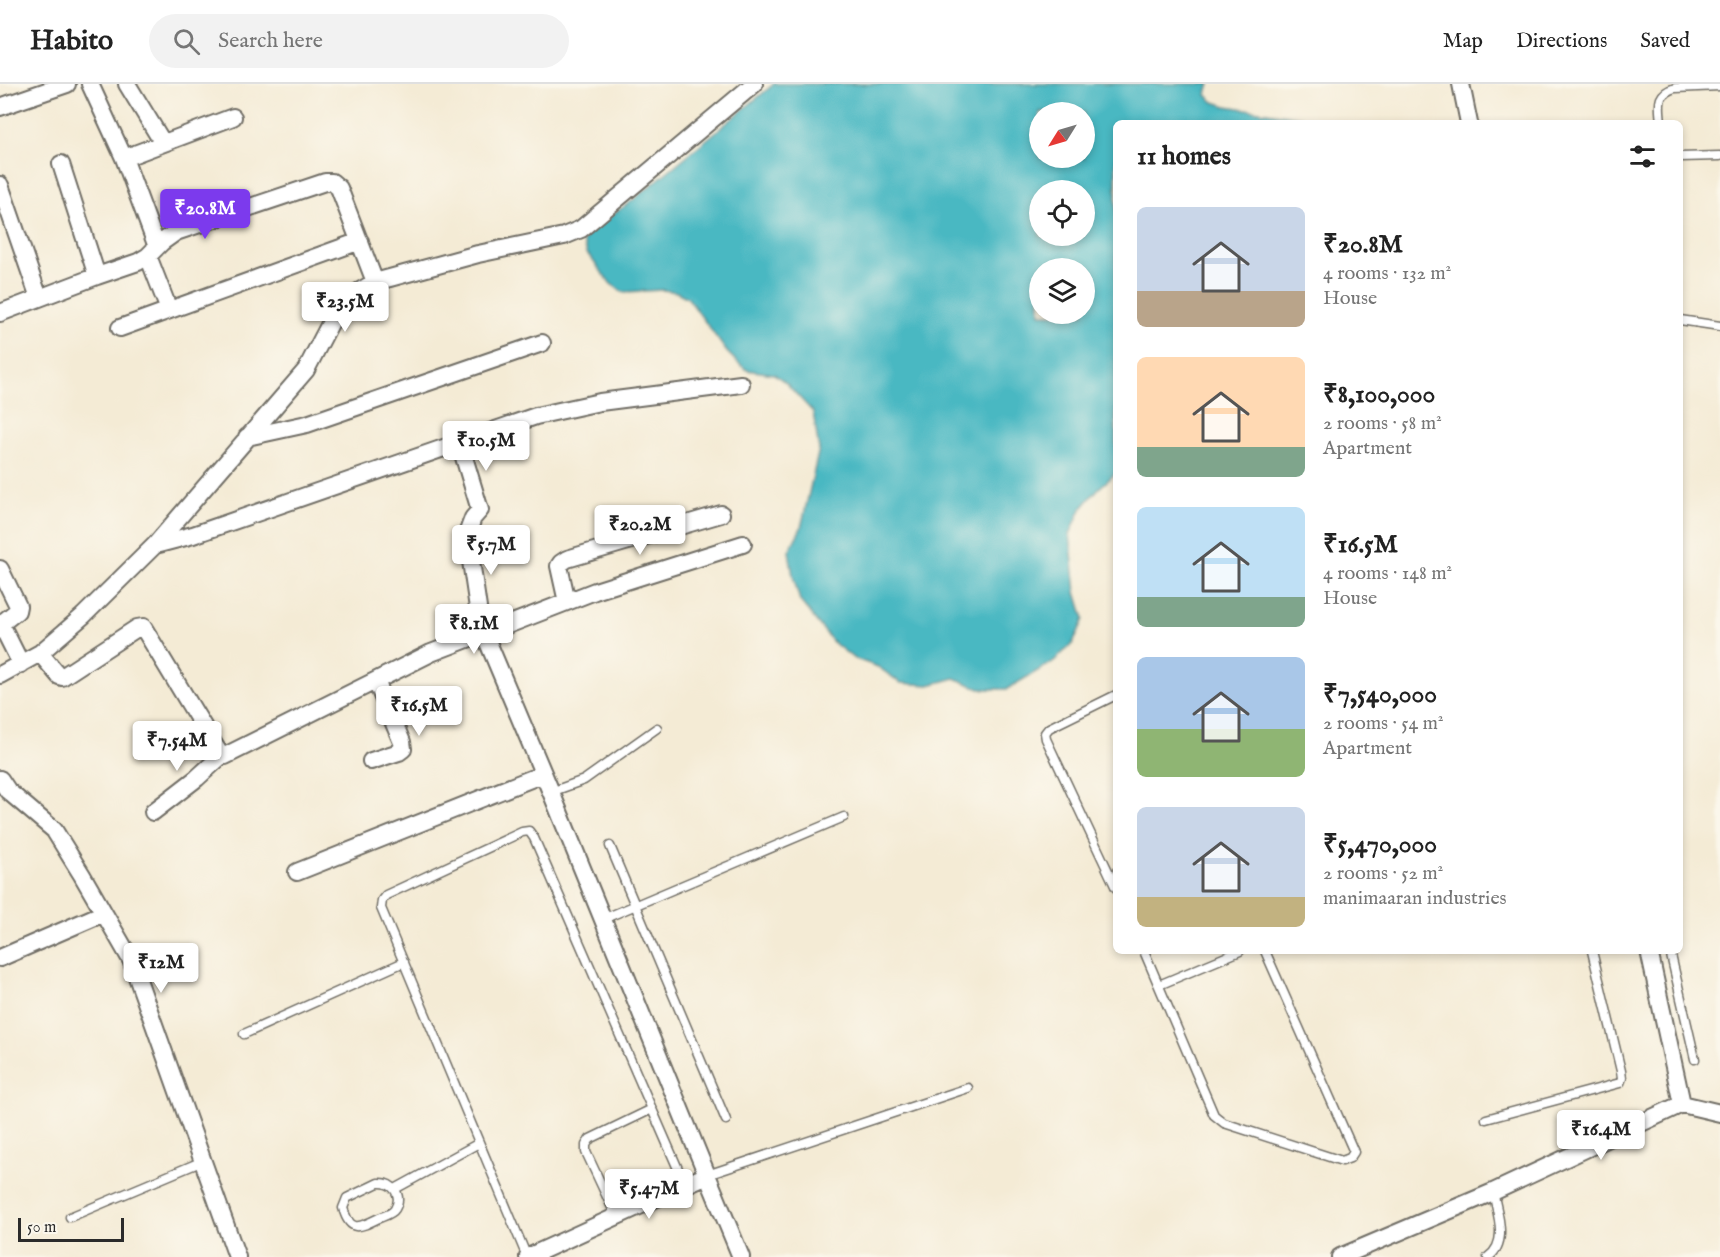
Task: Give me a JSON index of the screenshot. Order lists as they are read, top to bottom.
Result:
{
  "scale_bar": "50 m",
  "north": "bottom left",
  "page": {
    "header": "Habito",
    "search": "Search here",
    "nav": ["Map", "Directions", "Saved"],
    "heading": "11 homes",
    "price": [
      "₹20.8M",
      "₹23.5M",
      "₹10.5M",
      "₹20.2M",
      "₹5.7M",
      "₹8.1M",
      "₹16.5M",
      "₹7.54M",
      "₹12M",
      "₹16.4M",
      "₹5.47M"
    ],
    "list": [
      {
        "name": "₹20.8M",
        "note": "4 rooms · 132 m² · House"
      },
      {
        "name": "₹8,100,000",
        "note": "2 rooms · 58 m² · Apartment"
      },
      {
        "name": "₹16.5M",
        "note": "4 rooms · 148 m² · House"
      },
      {
        "name": "₹7,540,000",
        "note": "2 rooms · 54 m² · Apartment"
      },
      {
        "name": "₹5,470,000",
        "note": "2 rooms · 52 m² · manimaaran industries"
      }
    ],
    "scale": "50 m"
  }
}
